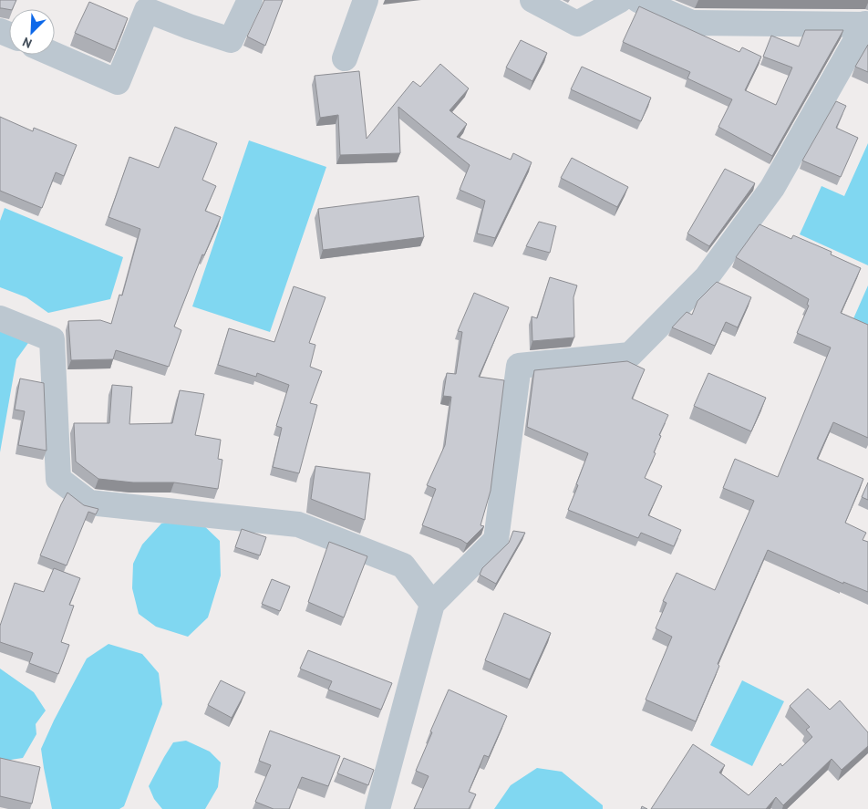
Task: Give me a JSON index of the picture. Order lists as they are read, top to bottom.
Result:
{
  "north": "bottom left"
}
